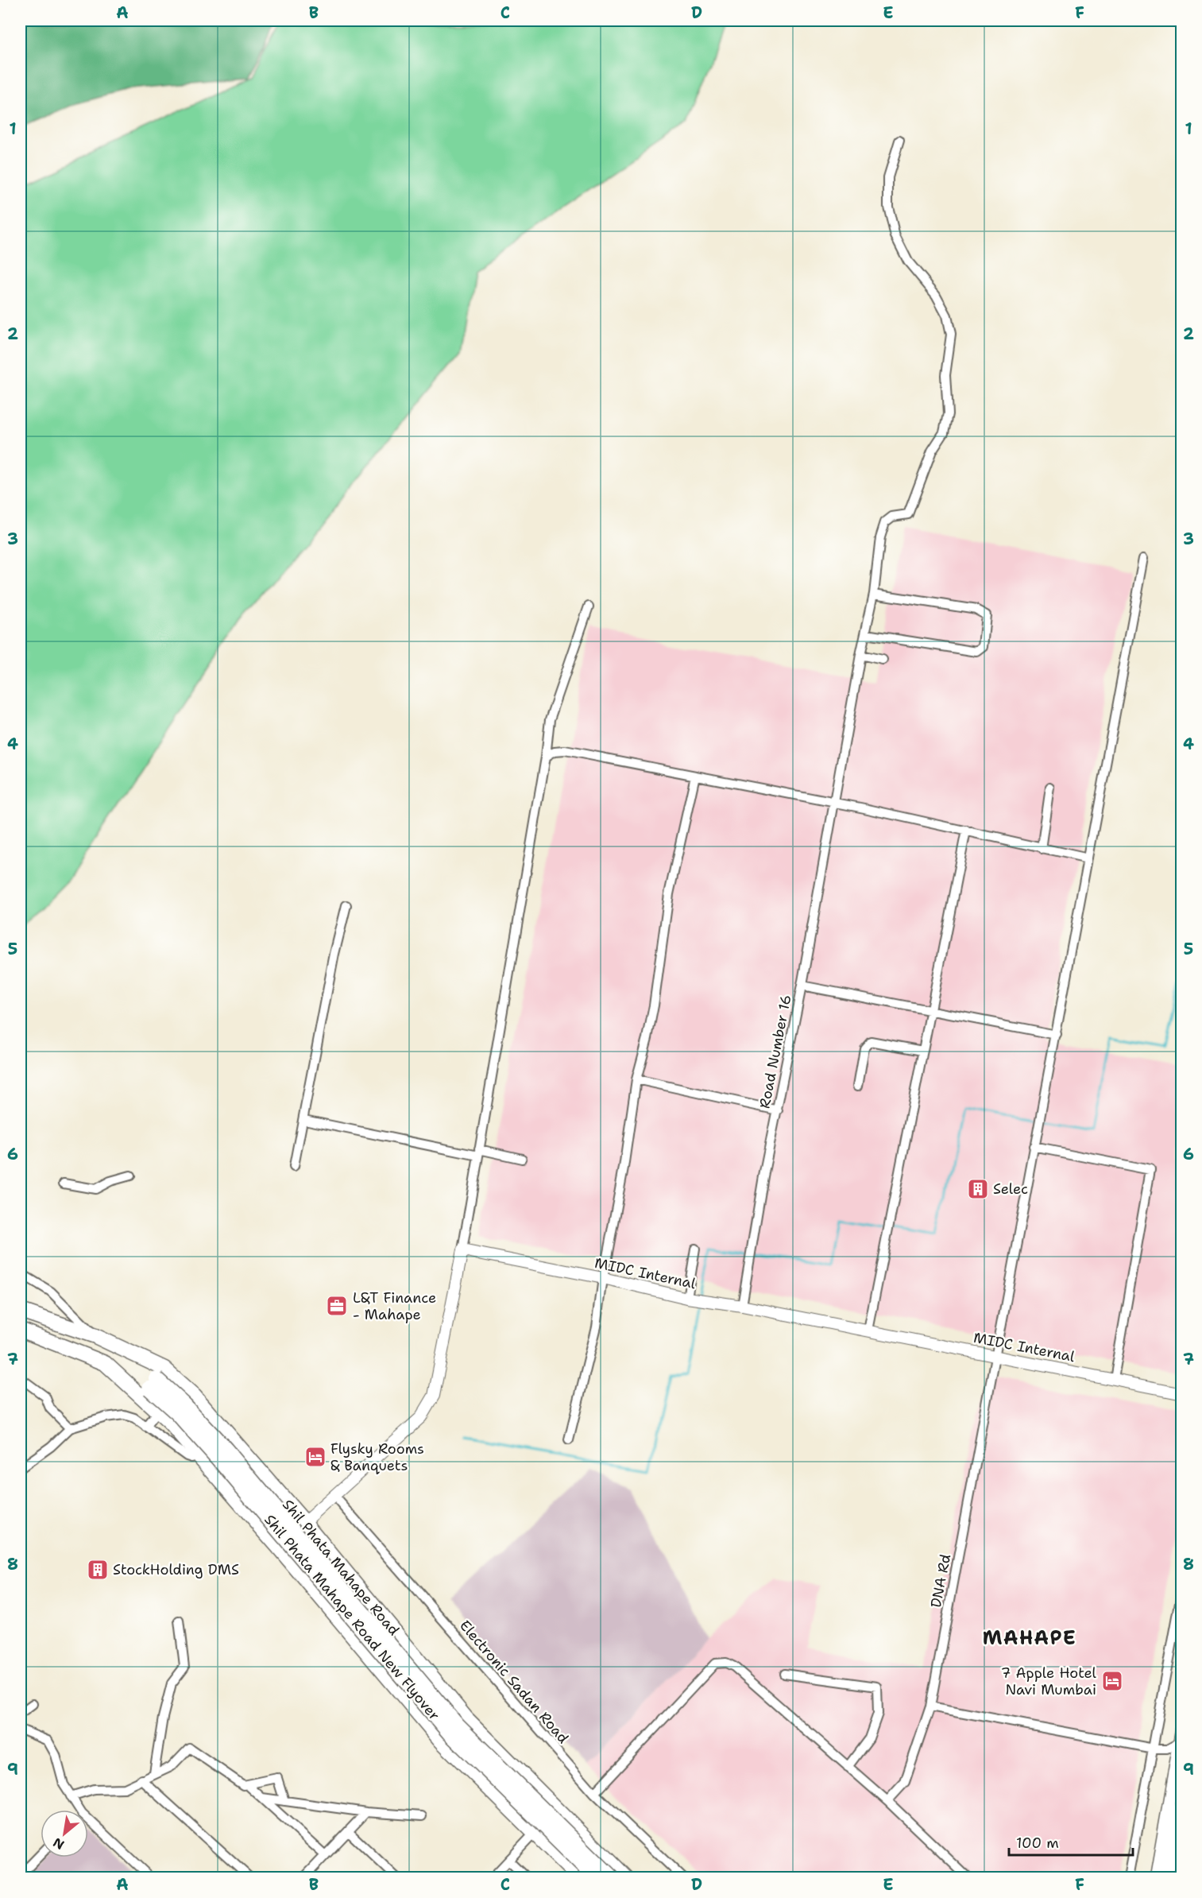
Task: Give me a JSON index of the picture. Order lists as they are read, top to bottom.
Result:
{
  "streets": {
    "main road": ["Shil Phata Mahape Road", "Shil Phata Mahape Road New Flyover"],
    "street": [
      "Road Number 16",
      "MIDC Internal",
      "DNA Rd",
      "Electronic Sadan Road"
    ]
  },
  "crossings": [
    ["Road Number 16", "MIDC Internal"],
    ["MIDC Internal", "DNA Rd"],
    ["Shil Phata Mahape Road", "Shil Phata Mahape Road New Flyover"]
  ],
  "districts": ["MAHAPE"],
  "places": {
    "building": ["Selec", "StockHolding DMS"],
    "office": ["L&T Finance - Mahape"],
    "hotel": ["Flysky Rooms & Banquets", "7 Apple Hotel Navi Mumbai"]
  },
  "scale_bar": "100 m",
  "north": "bottom left",
  "grid": {
    "columns": [
      "A",
      "B",
      "C",
      "D",
      "E",
      "F"
    ],
    "rows": [
      "1",
      "2",
      "3",
      "4",
      "5",
      "6",
      "7",
      "8",
      "9"
    ]
  }
}
